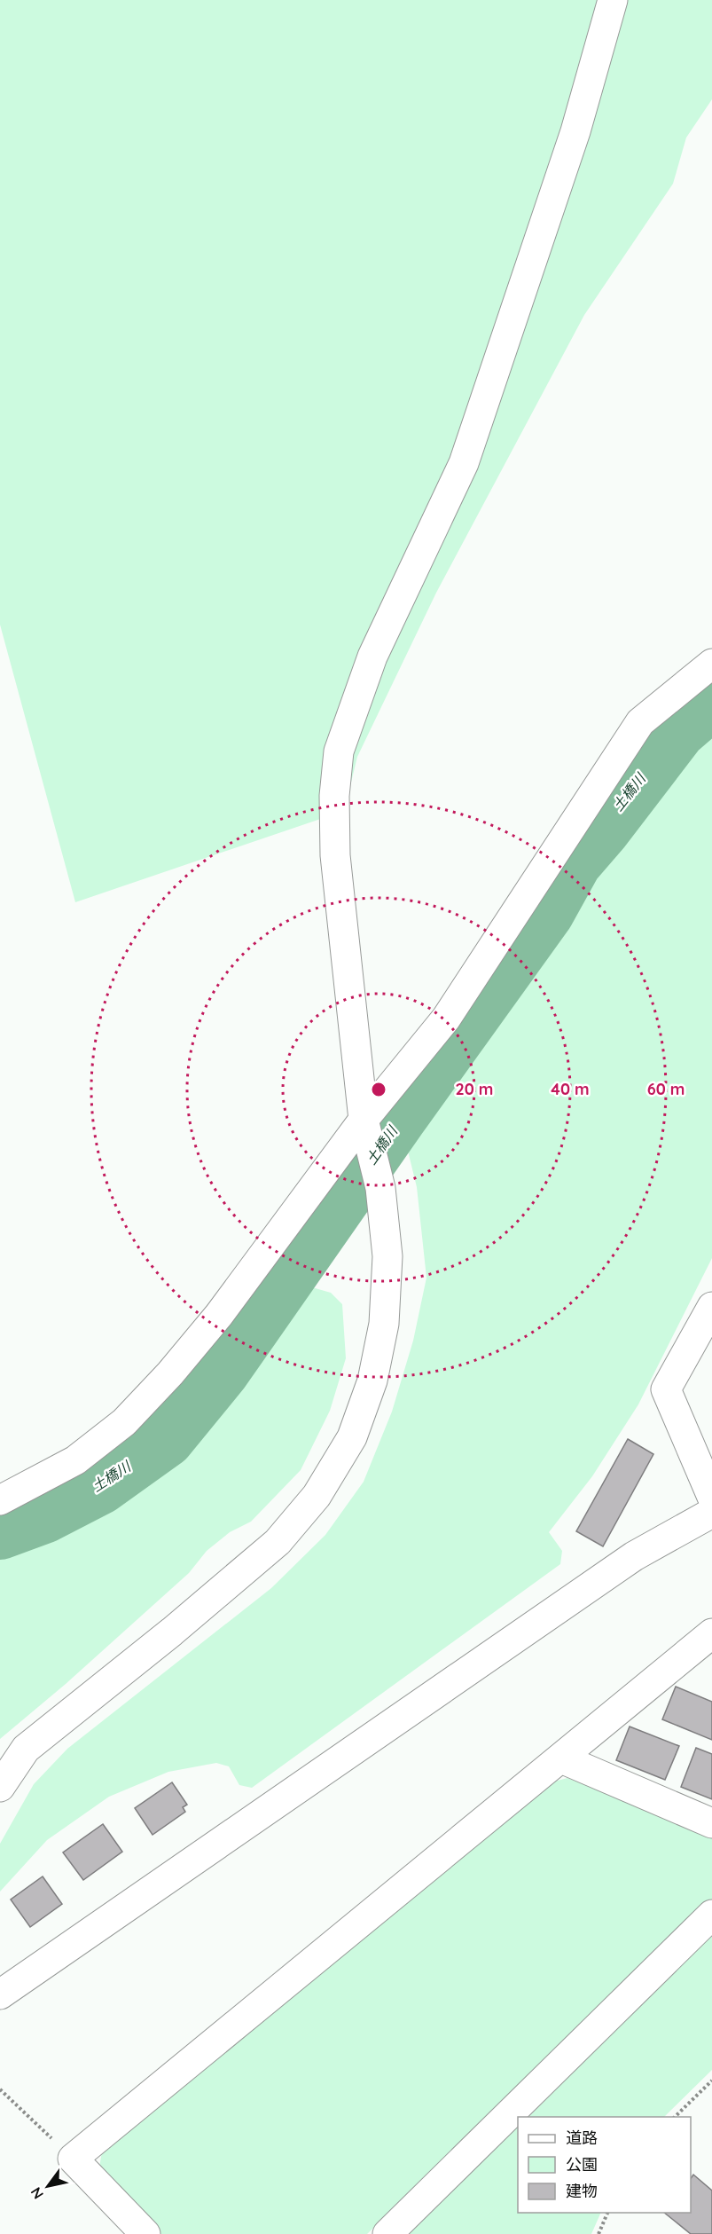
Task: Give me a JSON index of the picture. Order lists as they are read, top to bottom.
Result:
{
  "water": ["土橋川"],
  "legend": ["道路", "公園", "建物"],
  "north": "bottom left",
  "rings": ["20 m", "40 m", "60 m"]
}
